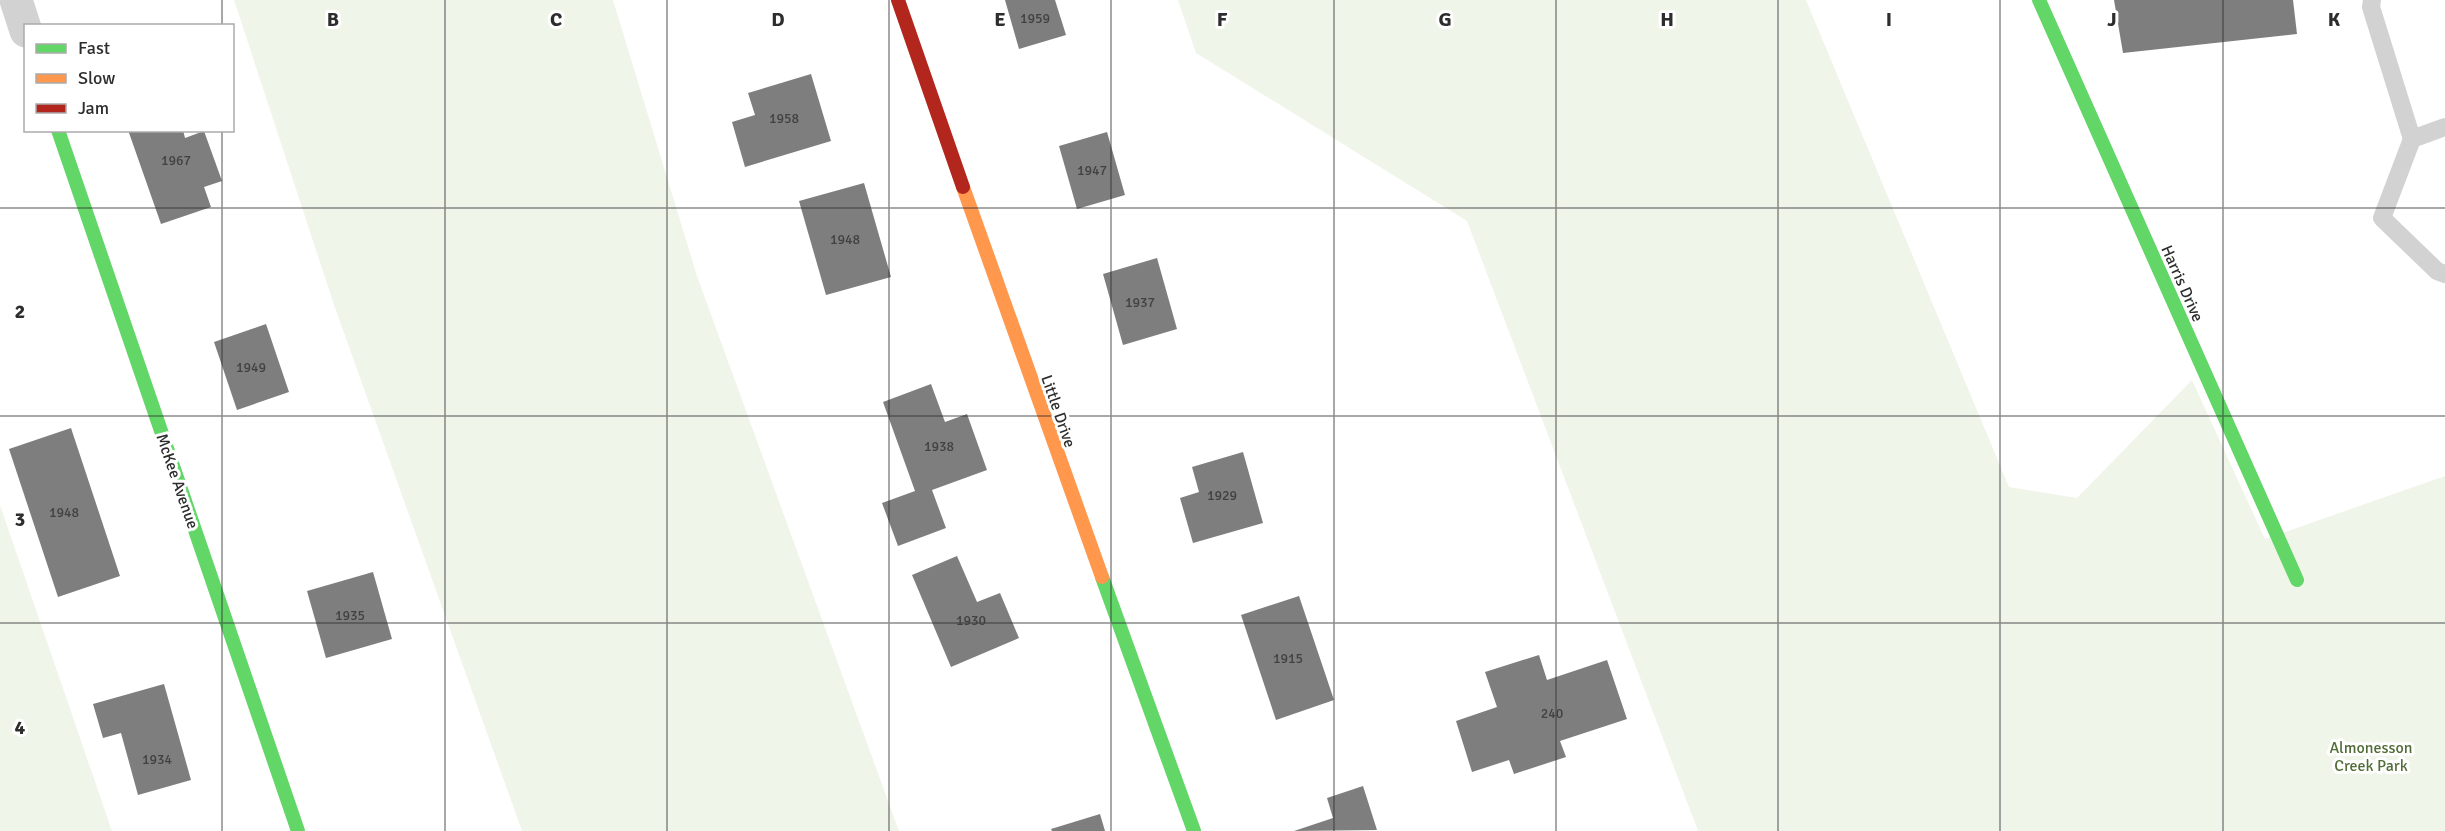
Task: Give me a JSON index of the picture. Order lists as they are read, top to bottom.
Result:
{
  "streets": {
    "street": ["Harris Drive", "Little Drive", "McKee Avenue"]
  },
  "parks": ["Almonesson Creek Park"],
  "house_numbers": [
    "1959",
    "1958",
    "1967",
    "1947",
    "1948",
    "1937",
    "1949",
    "1938",
    "1929",
    "1948",
    "1935",
    "1930",
    "1915",
    "240",
    "1934"
  ],
  "legend": ["Fast", "Slow", "Jam"],
  "grid": {
    "columns": [
      "B",
      "C",
      "D",
      "E",
      "F",
      "G",
      "H",
      "I",
      "J",
      "K"
    ],
    "rows": ["2", "3", "4"]
  }
}
